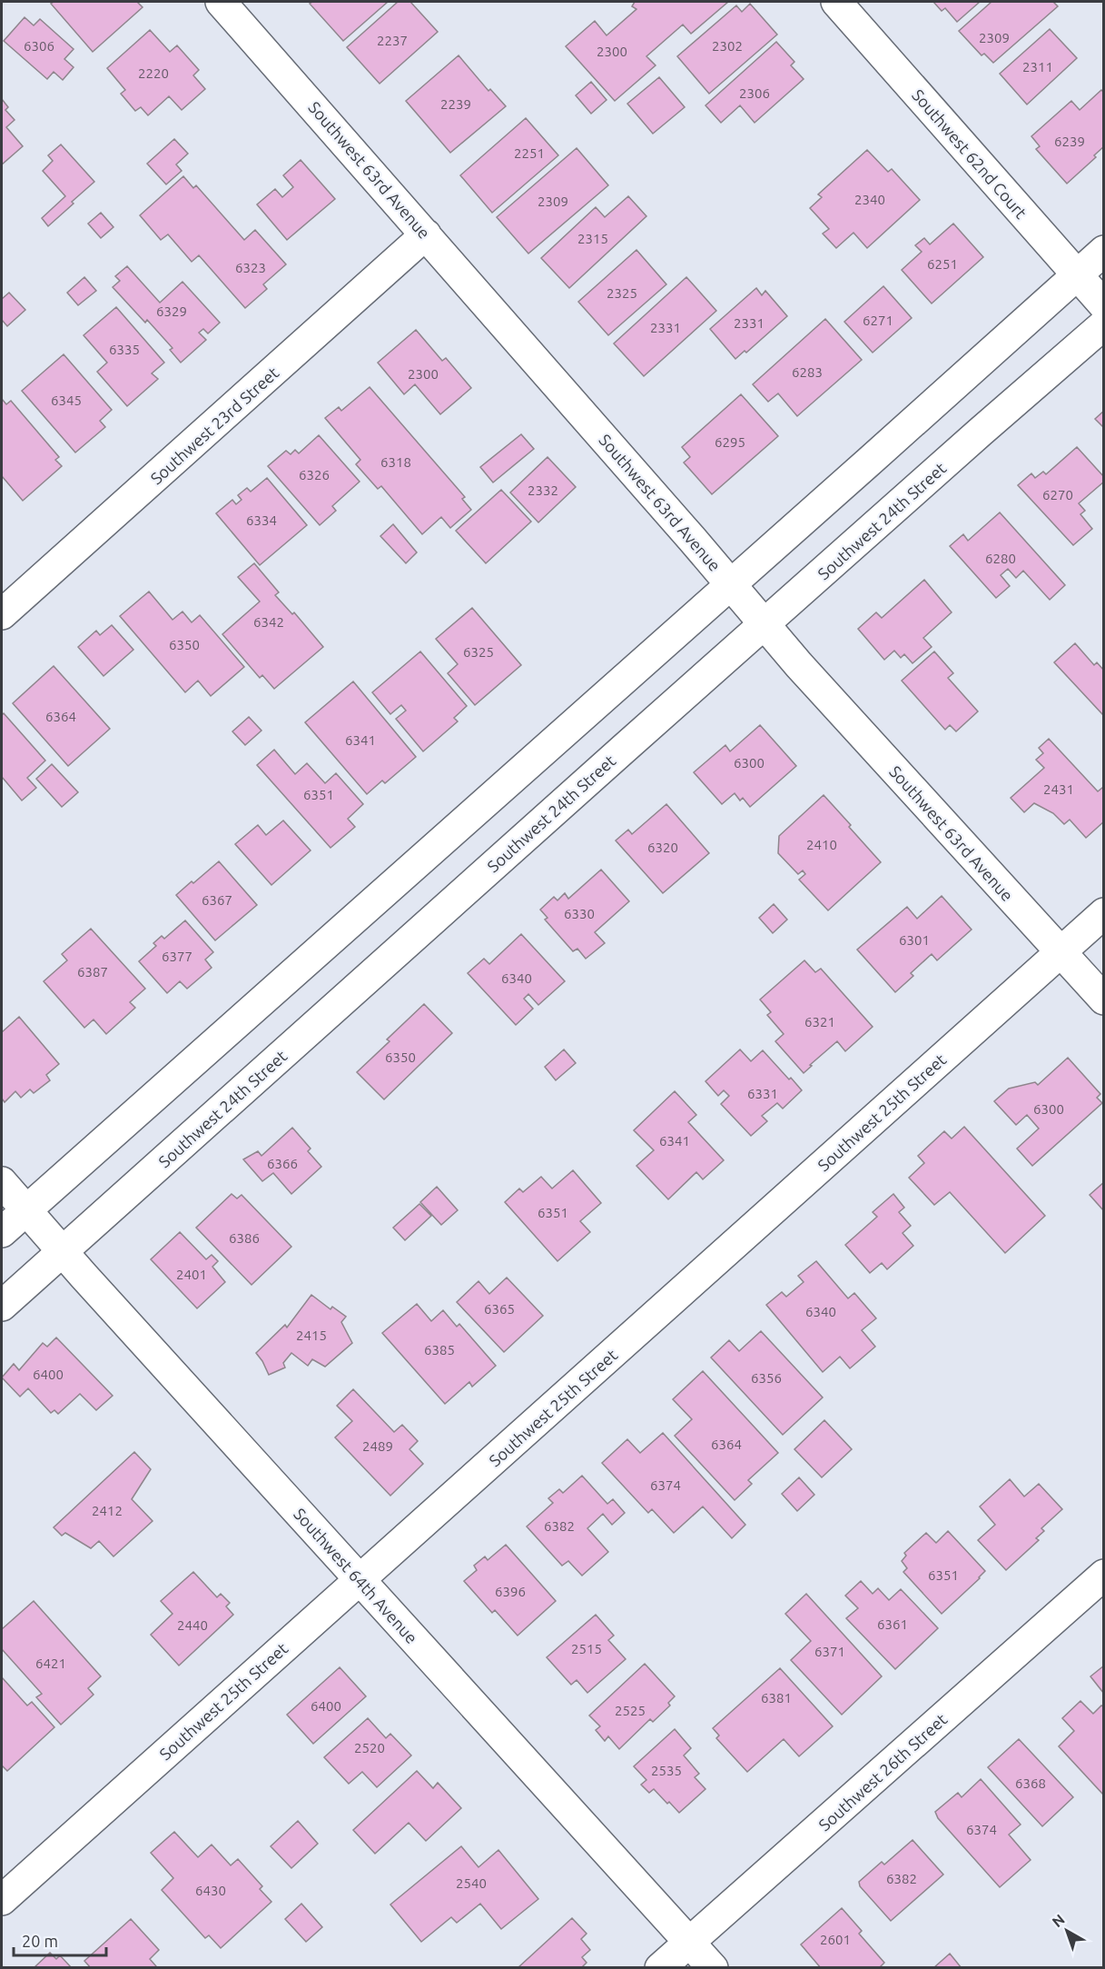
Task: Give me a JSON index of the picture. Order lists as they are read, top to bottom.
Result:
{
  "streets": {
    "street": [
      "Southwest 62nd Court",
      "Southwest 63rd Avenue",
      "Southwest 23rd Street",
      "Southwest 24th Street",
      "Southwest 25th Street",
      "Southwest 64th Avenue",
      "Southwest 26th Street"
    ]
  },
  "crossings": [
    ["Southwest 63rd Avenue", "Southwest 23rd Street"],
    ["Southwest 63rd Avenue", "Southwest 24th Street"],
    ["Southwest 63rd Avenue", "Southwest 25th Street"],
    ["Southwest 24th Street", "Southwest 64th Avenue"],
    ["Southwest 25th Street", "Southwest 64th Avenue"],
    ["Southwest 64th Avenue", "Southwest 26th Street"]
  ],
  "house_numbers": [
    "2309",
    "2237",
    "6306",
    "2302",
    "2300",
    "2311",
    "2220",
    "2306",
    "2239",
    "6239",
    "2251",
    "2340",
    "2309",
    "2315",
    "6251",
    "6323",
    "2325",
    "6329",
    "6271",
    "2331",
    "2331",
    "6335",
    "6283",
    "2300",
    "6345",
    "6295",
    "6318",
    "6326",
    "2332",
    "6270",
    "6334",
    "6280",
    "6342",
    "6350",
    "6325",
    "6364",
    "6341",
    "6300",
    "2431",
    "6351",
    "2410",
    "6320",
    "6367",
    "6330",
    "6301",
    "6377",
    "6387",
    "6340",
    "6321",
    "6350",
    "6331",
    "6300",
    "6341",
    "6366",
    "6351",
    "6386",
    "2401",
    "6365",
    "6340",
    "2415",
    "6385",
    "6400",
    "6356",
    "6364",
    "2489",
    "6374",
    "2412",
    "6382",
    "6351",
    "6396",
    "6361",
    "2440",
    "2515",
    "6371",
    "6421",
    "6381",
    "6400",
    "2525",
    "2520",
    "2535",
    "6368",
    "6374",
    "6382",
    "2540",
    "6430",
    "2601"
  ],
  "scale_bar": "20 m",
  "north": "top left"
}
